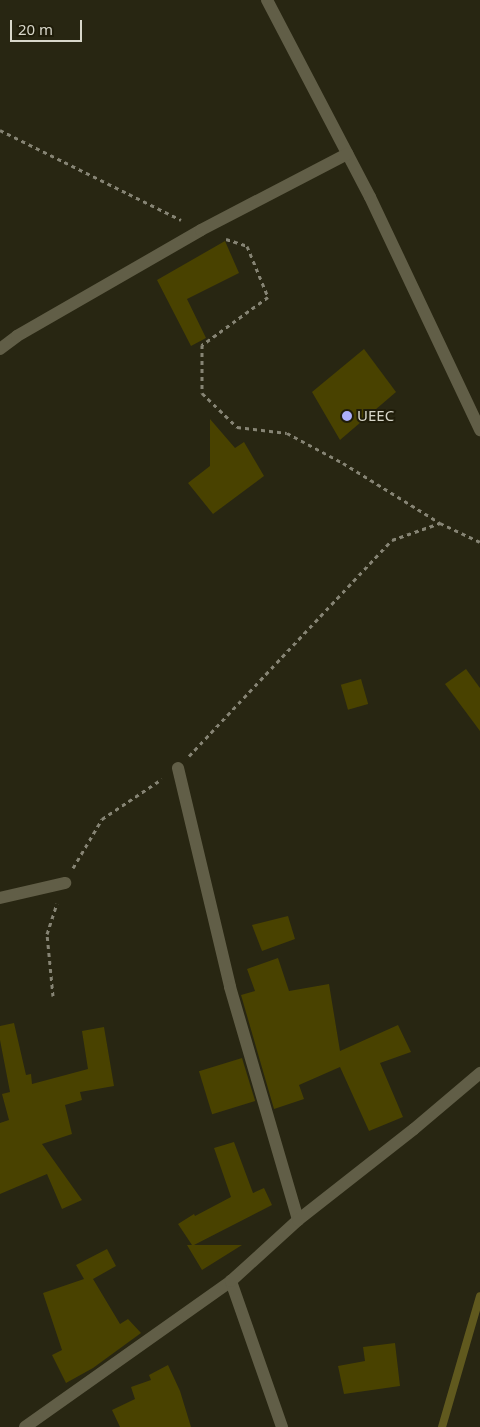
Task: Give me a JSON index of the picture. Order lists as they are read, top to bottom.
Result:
{
  "places": ["UEEC"],
  "scale_bar": "20 m"
}
